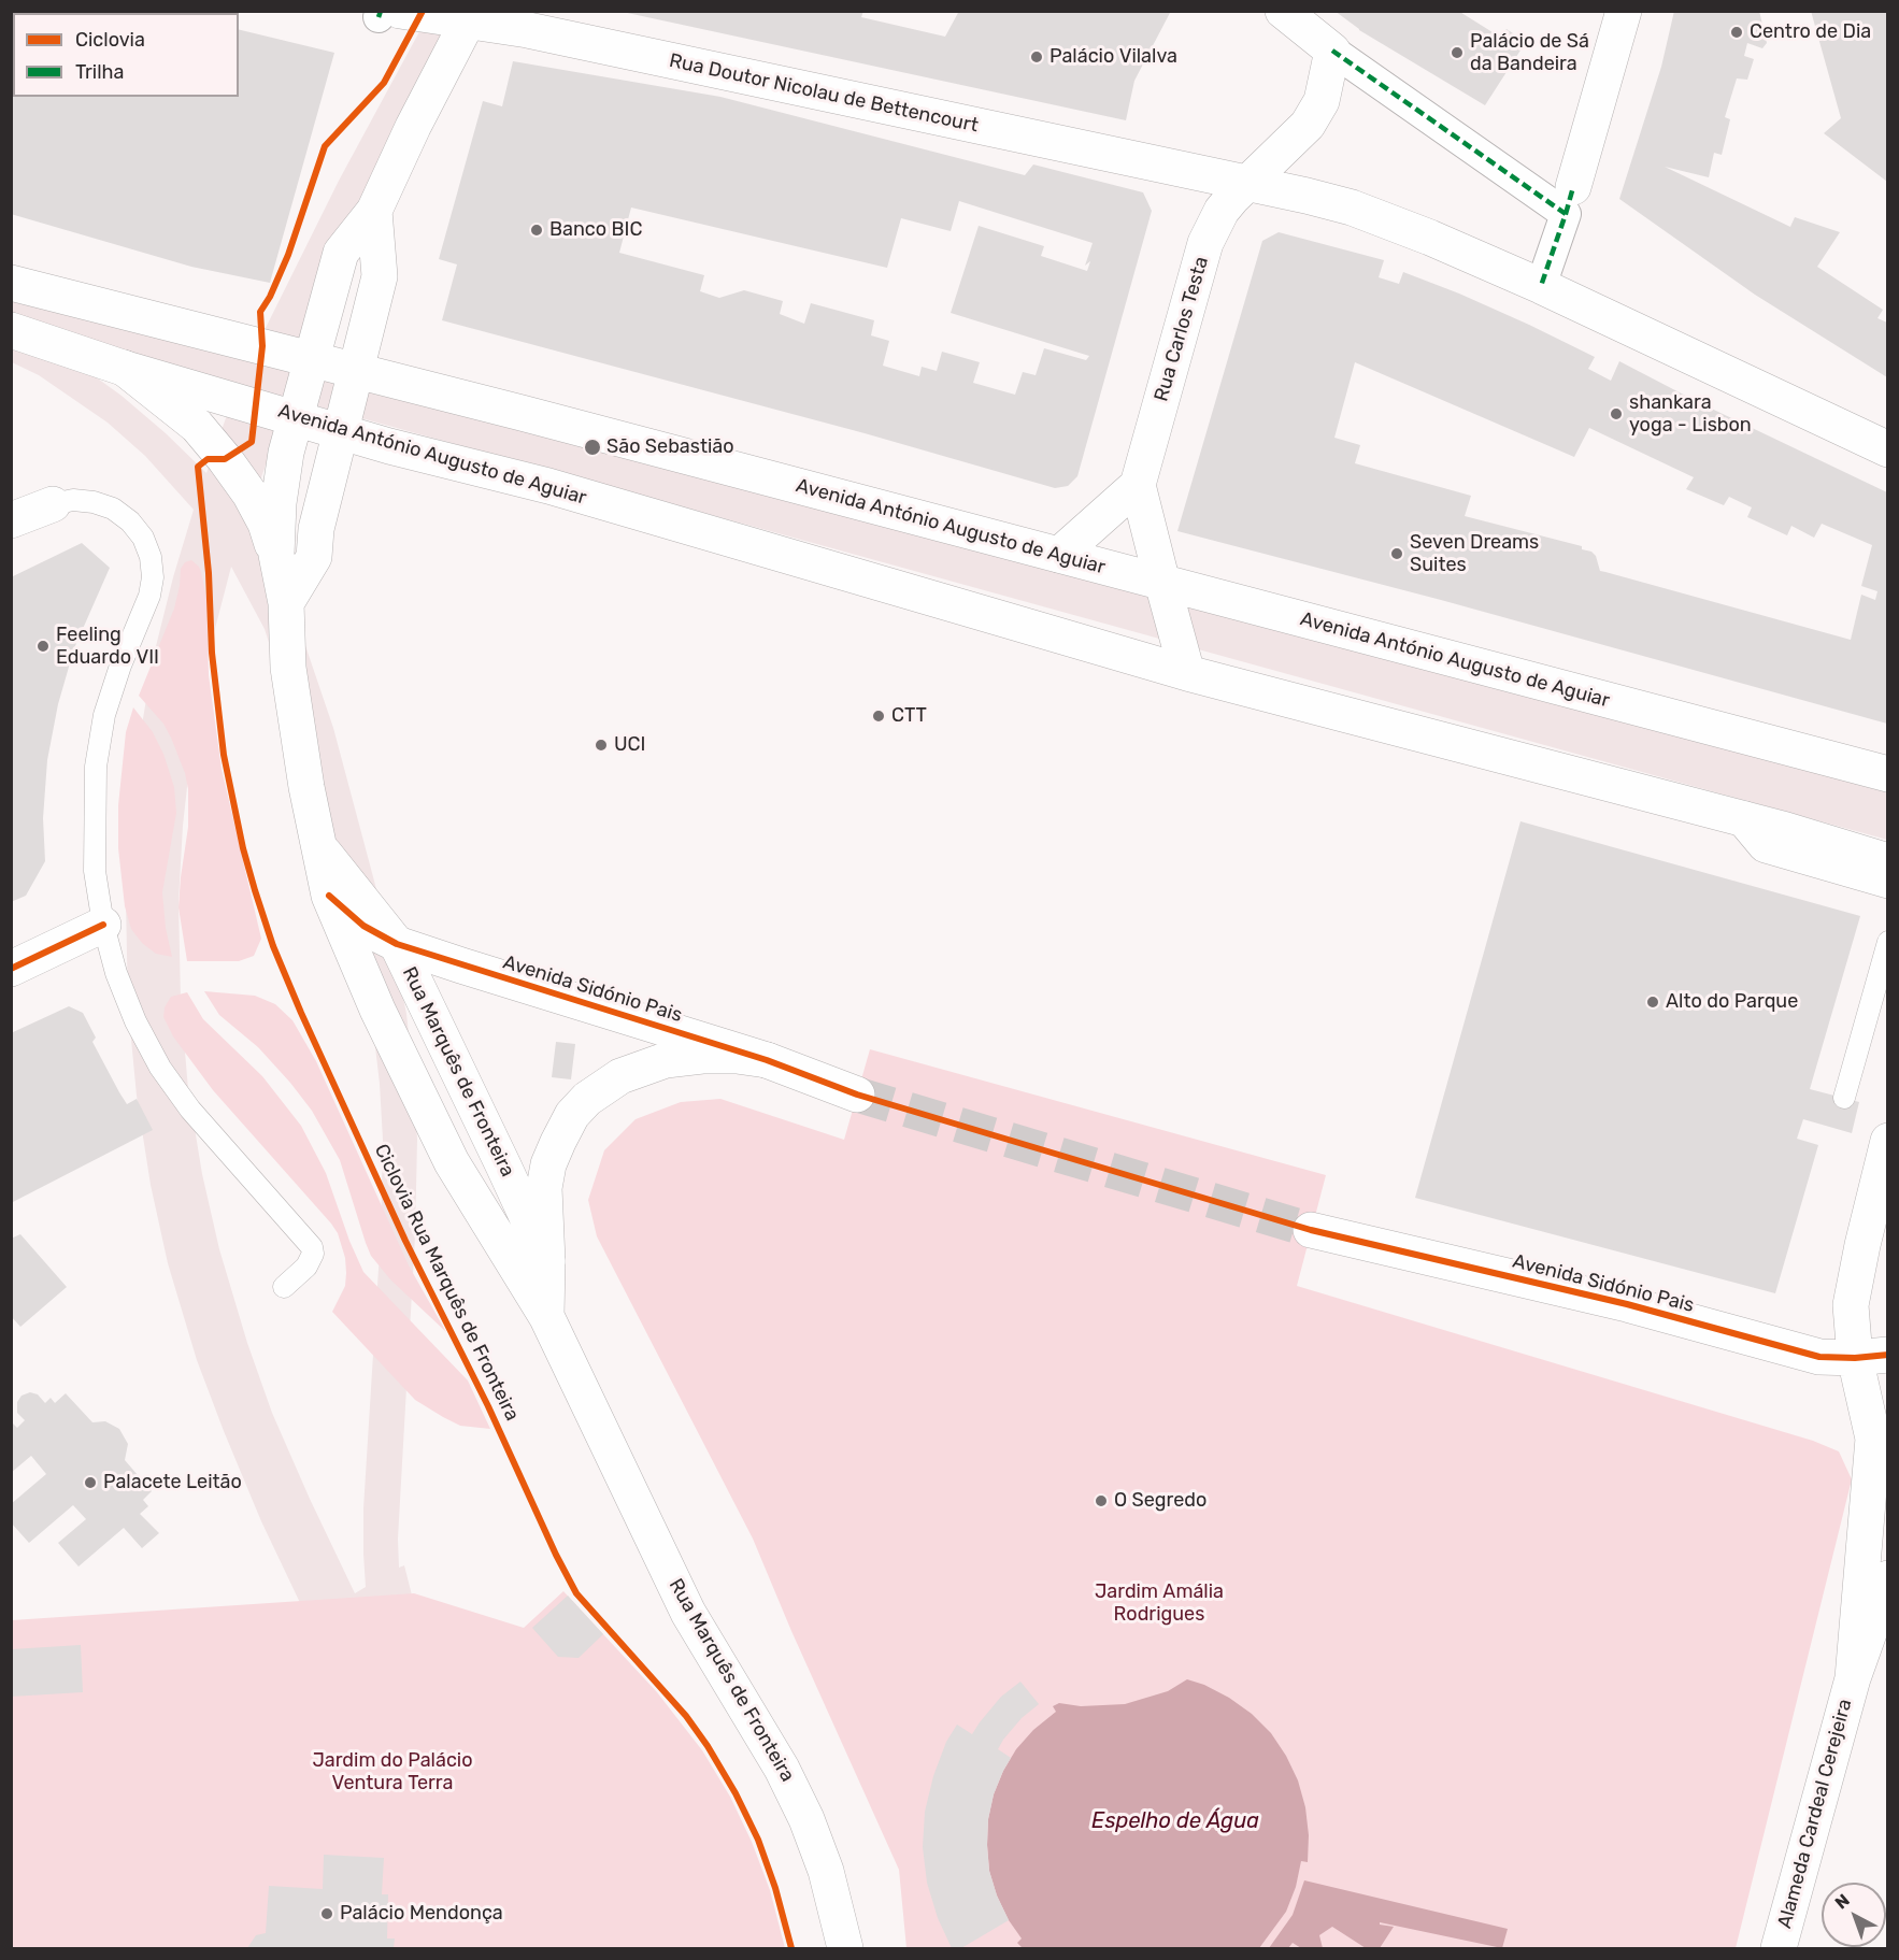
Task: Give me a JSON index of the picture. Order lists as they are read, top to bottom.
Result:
{
  "streets": {
    "main road": [
      "Rua Doutor Nicolau de Bettencourt",
      "Rua Carlos Testa",
      "Avenida António Augusto de Aguiar",
      "Avenida Sidónio Pais",
      "Rua Marquês de Fronteira",
      "Alameda Cardeal Cerejeira"
    ],
    "cycle path": ["Ciclovia Rua Marquês de Fronteira"]
  },
  "crossings": [
    ["Rua Doutor Nicolau de Bettencourt", "Rua Carlos Testa"],
    ["Rua Doutor Nicolau de Bettencourt", "Rua Marquês de Fronteira"],
    ["Rua Carlos Testa", "Avenida António Augusto de Aguiar"],
    ["Avenida António Augusto de Aguiar", "Rua Marquês de Fronteira"],
    ["Avenida Sidónio Pais", "Rua Marquês de Fronteira"],
    ["Avenida Sidónio Pais", "Alameda Cardeal Cerejeira"]
  ],
  "water": ["Espelho de Água"],
  "parks": ["Jardim Amália Rodrigues", "Jardim do Palácio Ventura Terra"],
  "places": [
    "Centro de Dia",
    "Palácio de Sá da Bandeira",
    "Palácio Vilalva",
    "Banco BIC",
    "shankara yoga - Lisbon",
    "São Sebastião",
    "Seven Dreams Suites",
    "Feeling Eduardo VII",
    "CTT",
    "UCI",
    "Alto do Parque",
    "Palacete Leitão",
    "O Segredo",
    "Palácio Mendonça"
  ],
  "legend": ["Ciclovia", "Trilha"],
  "north": "top left"
}
